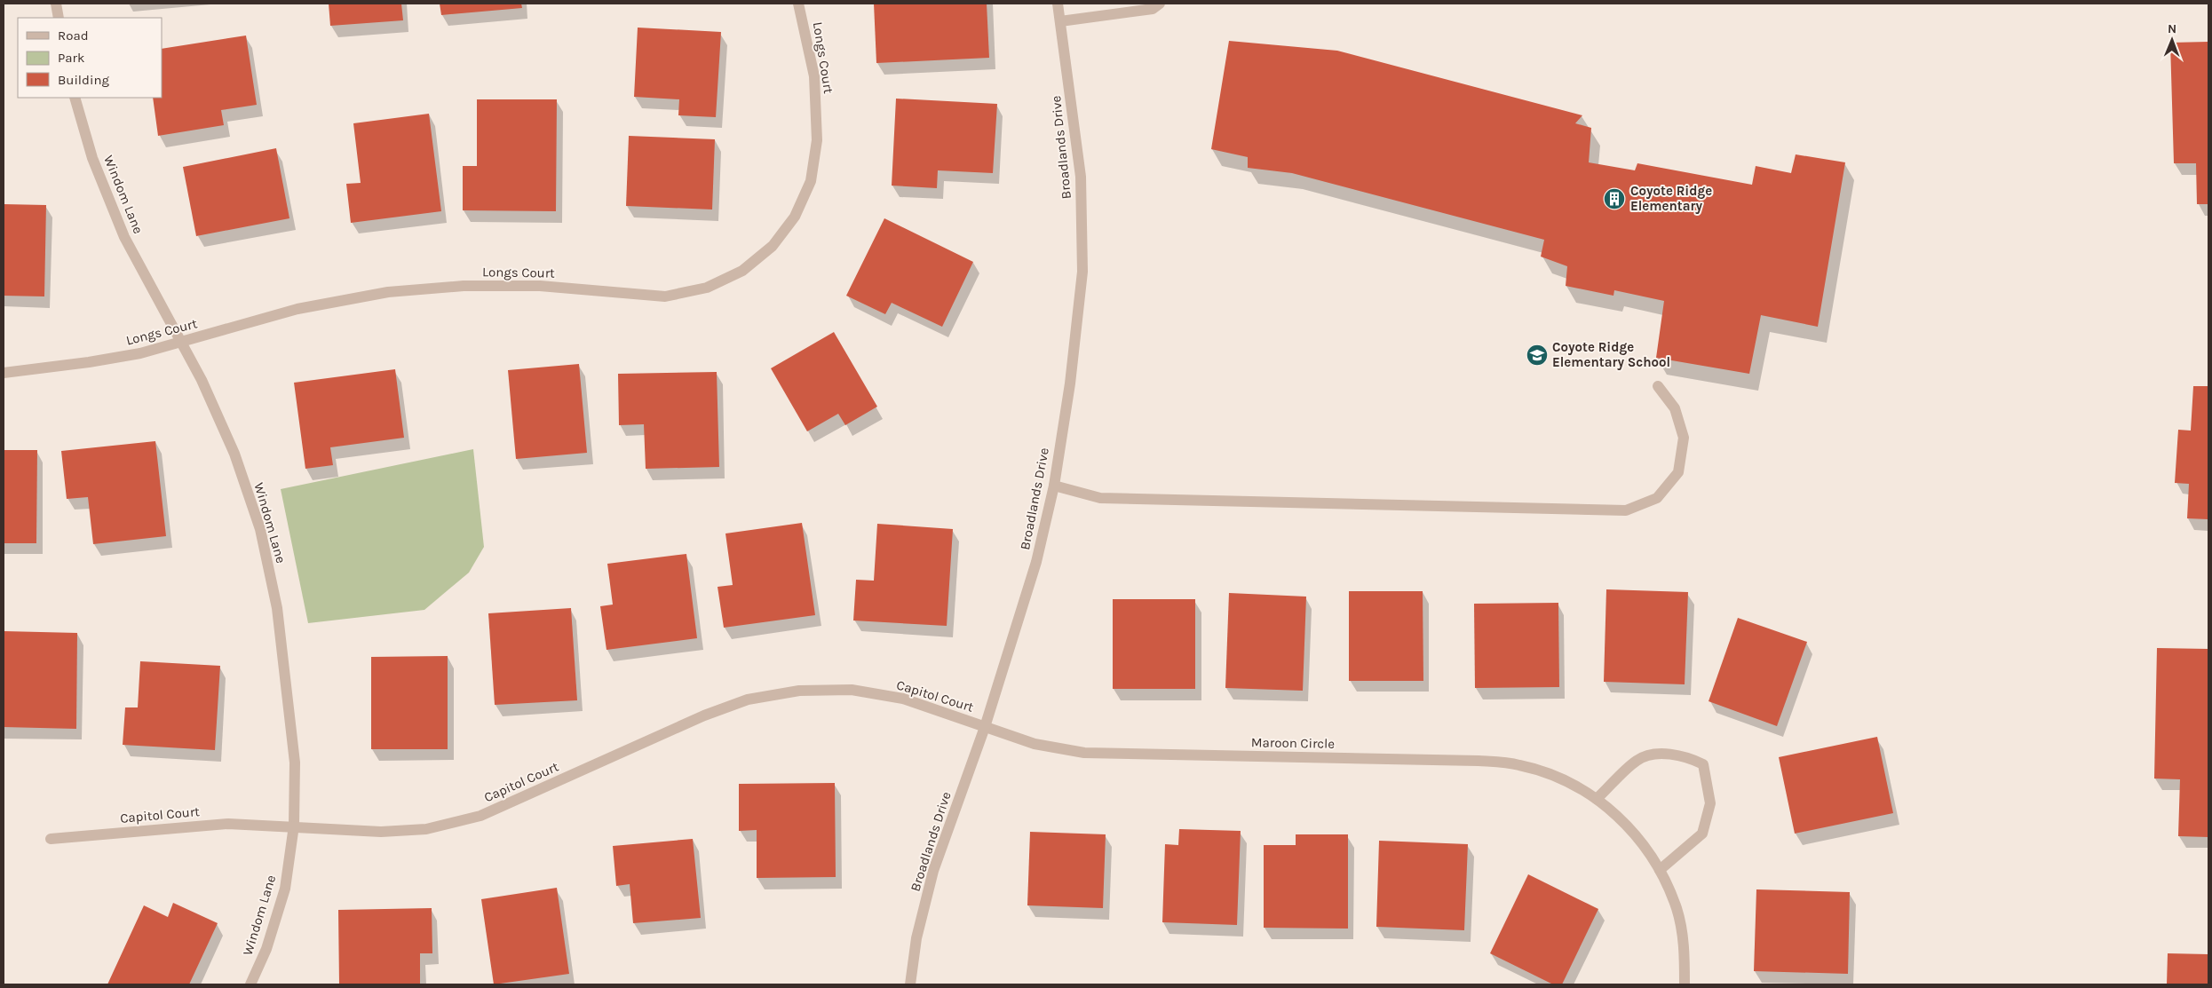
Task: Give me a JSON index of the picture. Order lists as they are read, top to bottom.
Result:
{
  "streets": {
    "street": [
      "Longs Court",
      "Broadlands Drive",
      "Windom Lane",
      "Capitol Court",
      "Maroon Circle"
    ]
  },
  "crossings": [
    ["Longs Court", "Windom Lane"],
    ["Broadlands Drive", "Capitol Court"],
    ["Broadlands Drive", "Maroon Circle"],
    ["Windom Lane", "Capitol Court"],
    ["Capitol Court", "Maroon Circle"]
  ],
  "places": {
    "building": ["Coyote Ridge Elementary"],
    "school or university": ["Coyote Ridge Elementary School"]
  },
  "legend": ["Road", "Park", "Building"],
  "north": "top"
}
